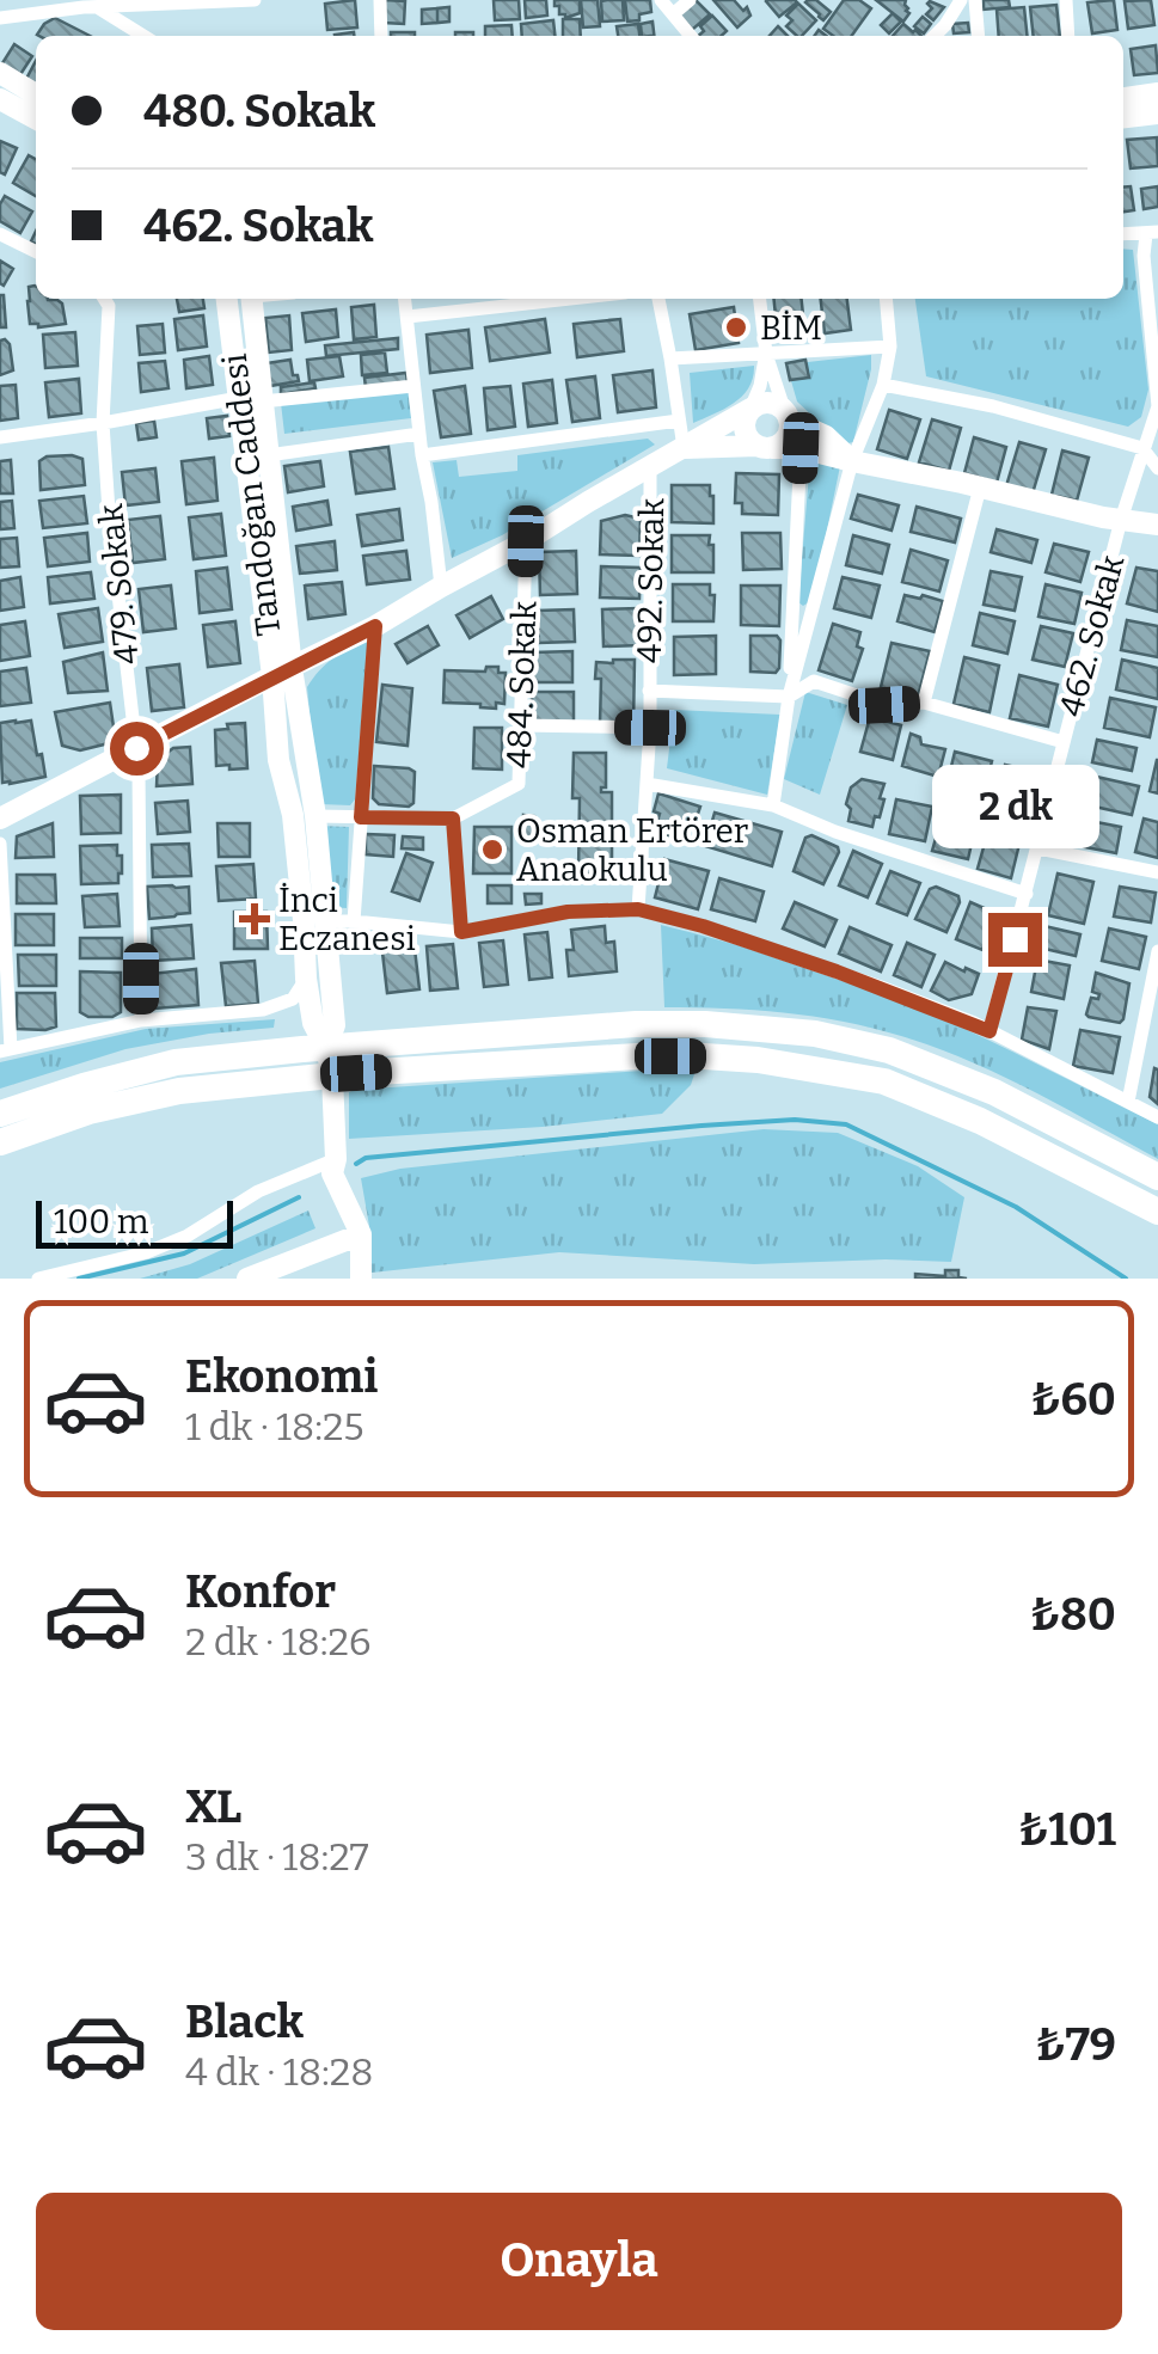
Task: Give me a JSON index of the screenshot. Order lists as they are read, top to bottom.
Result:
{
  "streets": {
    "main road": ["Tandoğan Caddesi"],
    "street": [
      "492. Sokak",
      "479. Sokak",
      "462. Sokak",
      "484. Sokak"
    ]
  },
  "places": {
    "other": ["BİM", "Osman Ertörer Anaokulu"],
    "health": ["İnci Eczanesi"]
  },
  "scale_bar": "100 m",
  "page": {
    "banner": ["480. Sokak", "462. Sokak"],
    "bubble": "2 dk",
    "scale": "100 m",
    "list": [
      {
        "name": "Ekonomi",
        "note": "1 dk · 18:25",
        "value": "₺60"
      },
      {
        "name": "Konfor",
        "note": "2 dk · 18:26",
        "value": "₺80"
      },
      {
        "name": "XL",
        "note": "3 dk · 18:27",
        "value": "₺101"
      },
      {
        "name": "Black",
        "note": "4 dk · 18:28",
        "value": "₺79"
      }
    ],
    "buttons": "Onayla"
  }
}
